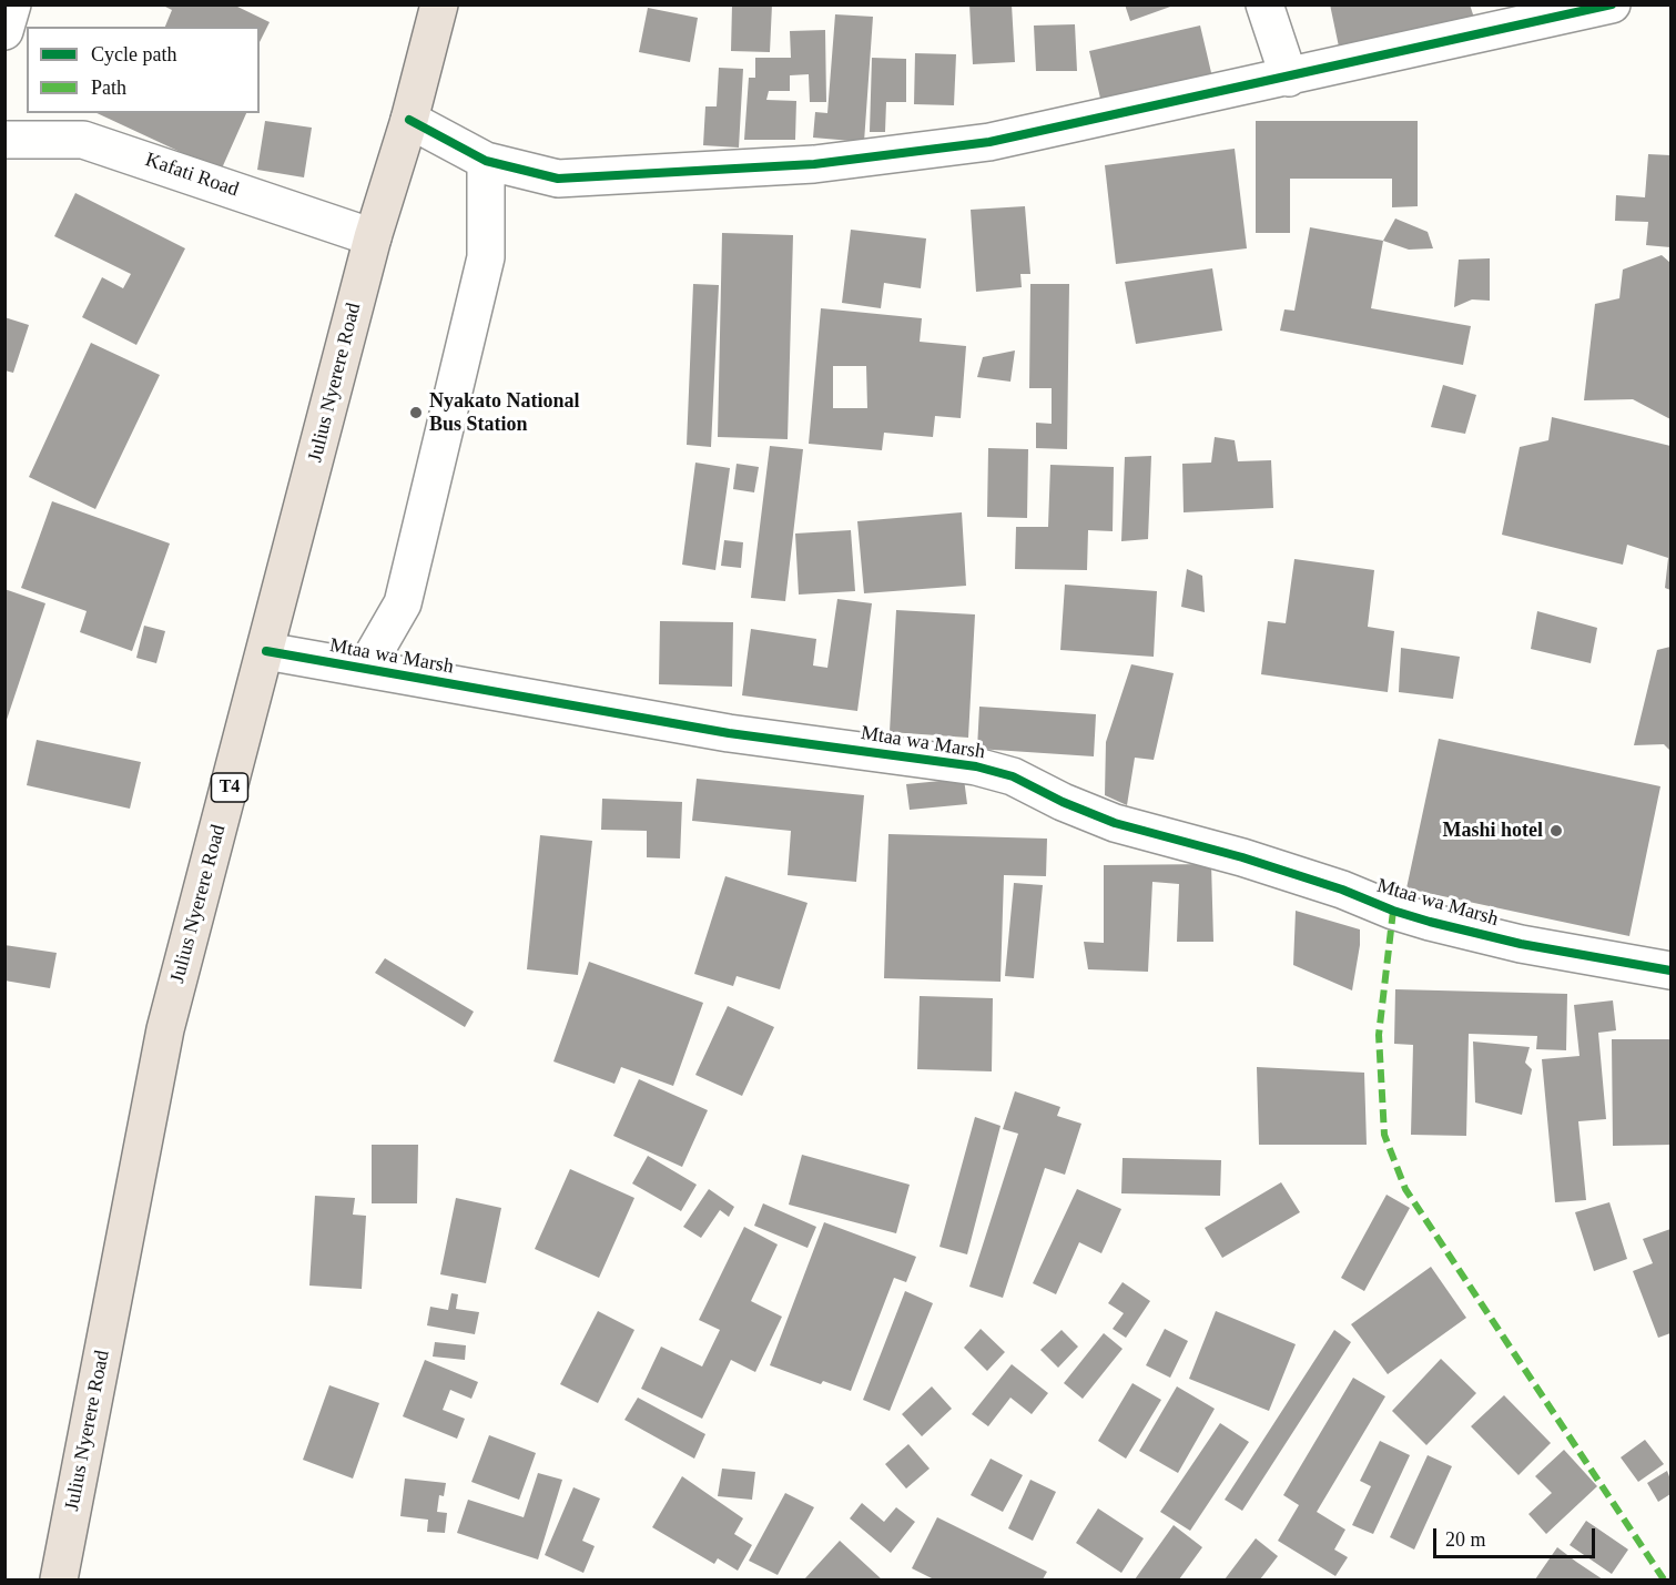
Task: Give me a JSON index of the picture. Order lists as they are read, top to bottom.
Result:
{
  "streets": {
    "highway": ["Julius Nyerere Road", "T4"],
    "street": ["Kafati Road", "Mtaa wa Marsh"]
  },
  "crossings": [
    ["Kafati Road", "Julius Nyerere Road"],
    ["Julius Nyerere Road", "Mtaa wa Marsh"]
  ],
  "places": ["Nyakato National Bus Station", "Mashi hotel"],
  "legend": ["Cycle path", "Path"],
  "scale_bar": "20 m"
}
